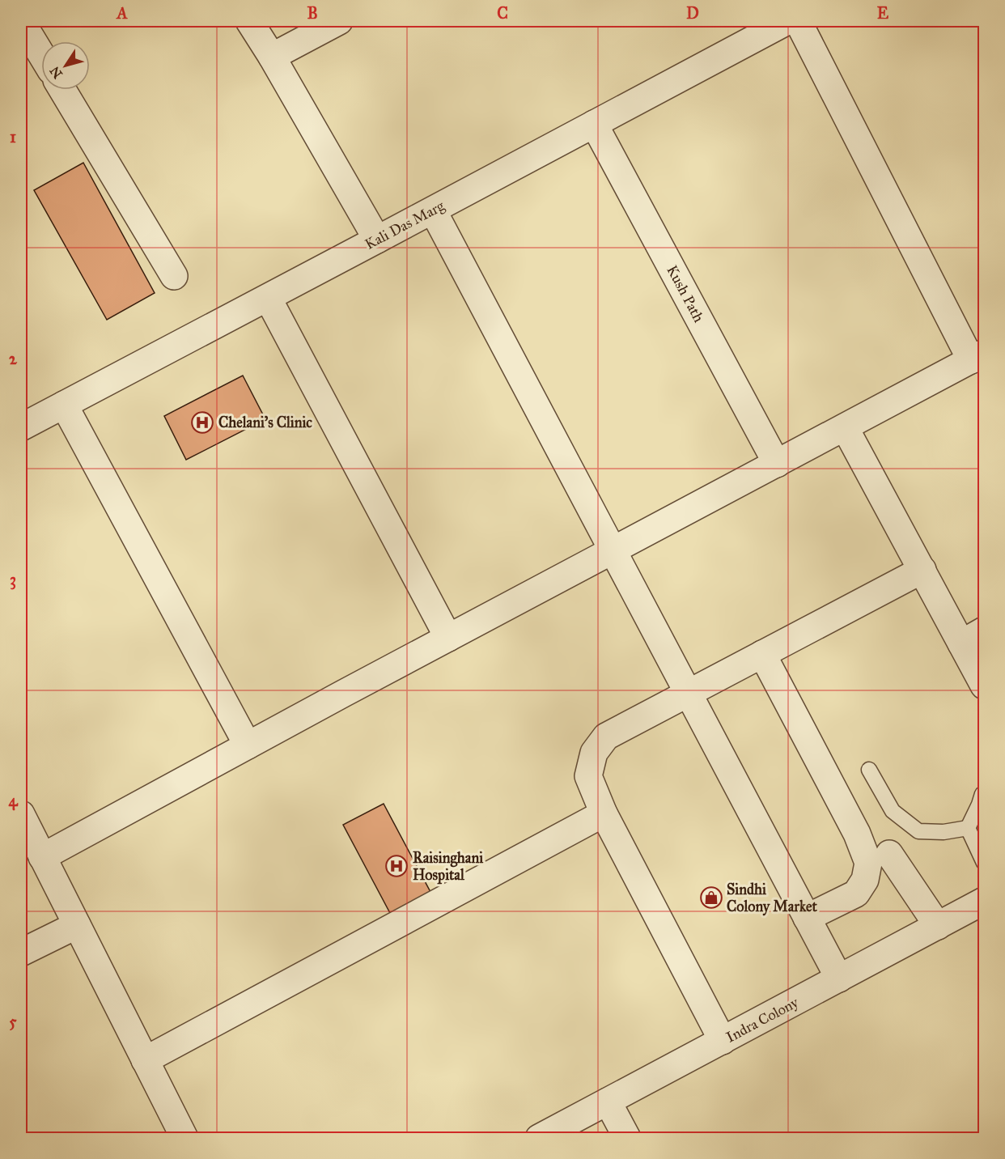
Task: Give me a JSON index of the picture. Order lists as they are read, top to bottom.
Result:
{
  "streets": {
    "street": ["Kali Das Marg", "Kush Path", "Indra Colony"]
  },
  "crossings": [
    ["Kali Das Marg", "Kush Path"]
  ],
  "places": {
    "hospital": ["Chelani's Clinic", "Raisinghani Hospital"],
    "shop": ["Sindhi Colony Market"]
  },
  "north": "bottom left",
  "grid": {
    "columns": [
      "A",
      "B",
      "C",
      "D",
      "E"
    ],
    "rows": [
      "1",
      "2",
      "3",
      "4",
      "5"
    ]
  }
}
